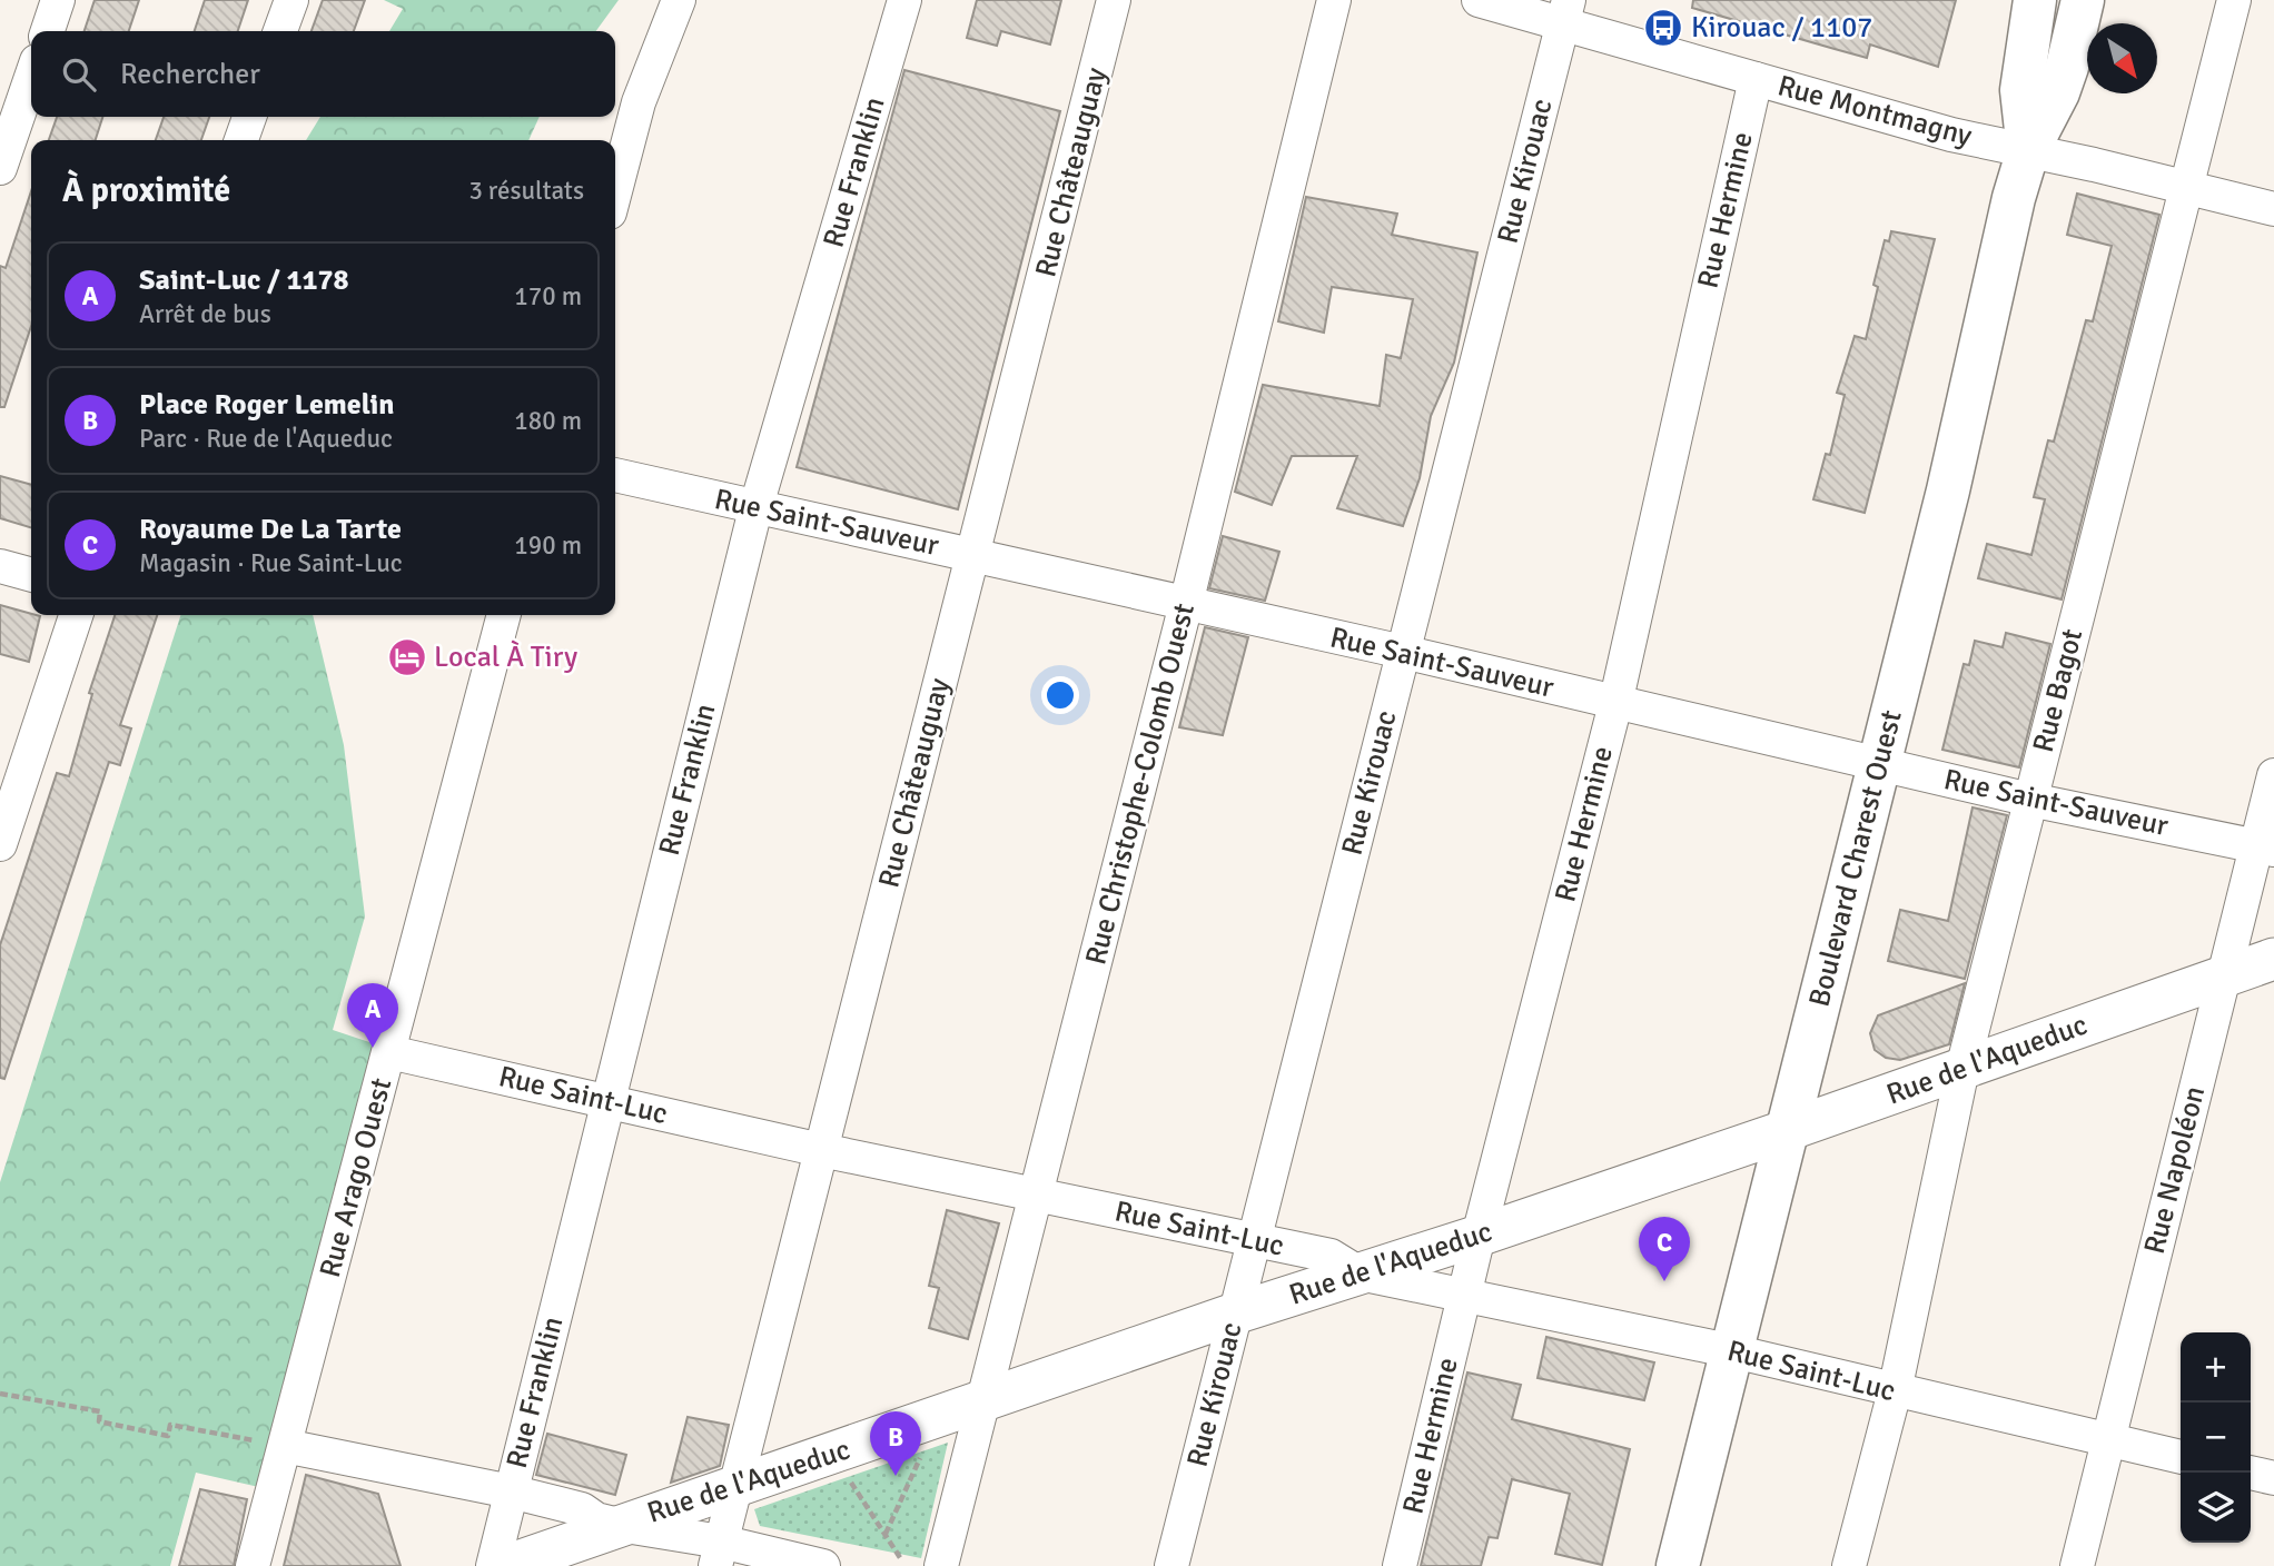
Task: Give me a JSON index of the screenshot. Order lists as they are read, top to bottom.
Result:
{
  "streets": {
    "main road": ["Boulevard Charest Ouest"],
    "street": [
      "Rue Montmagny",
      "Rue Kirouac",
      "Rue Franklin",
      "Rue Châteauguay",
      "Rue Hermine",
      "Rue Saint-Sauveur",
      "Rue Bagot",
      "Rue Christophe-Colomb Ouest",
      "Rue de l'Aqueduc",
      "Rue Saint-Luc",
      "Rue Napoléon",
      "Rue Arago Ouest"
    ]
  },
  "crossings": [
    ["Rue Montmagny", "Rue Kirouac"],
    ["Rue Montmagny", "Rue Hermine"],
    ["Rue Montmagny", "Rue Bagot"],
    ["Rue Montmagny", "Boulevard Charest Ouest"],
    ["Rue Kirouac", "Rue Saint-Sauveur"],
    ["Rue Kirouac", "Rue de l'Aqueduc"],
    ["Rue Kirouac", "Rue Saint-Luc"],
    ["Rue Franklin", "Rue Saint-Sauveur"],
    ["Rue Franklin", "Rue Saint-Luc"],
    ["Rue Châteauguay", "Rue Saint-Sauveur"],
    ["Rue Châteauguay", "Rue de l'Aqueduc"],
    ["Rue Châteauguay", "Rue Saint-Luc"],
    ["Rue Hermine", "Rue Saint-Sauveur"],
    ["Rue Hermine", "Rue de l'Aqueduc"],
    ["Rue Hermine", "Rue Saint-Luc"],
    ["Rue Saint-Sauveur", "Rue Bagot"],
    ["Rue Saint-Sauveur", "Rue Christophe-Colomb Ouest"],
    ["Rue Saint-Sauveur", "Boulevard Charest Ouest"],
    ["Rue Saint-Sauveur", "Rue Napoléon"],
    ["Rue Bagot", "Rue de l'Aqueduc"],
    ["Rue Bagot", "Rue Saint-Luc"],
    ["Rue Christophe-Colomb Ouest", "Rue de l'Aqueduc"],
    ["Rue Christophe-Colomb Ouest", "Rue Saint-Luc"],
    ["Boulevard Charest Ouest", "Rue de l'Aqueduc"],
    ["Boulevard Charest Ouest", "Rue Saint-Luc"],
    ["Rue de l'Aqueduc", "Rue Saint-Luc"],
    ["Rue de l'Aqueduc", "Rue Napoléon"],
    ["Rue Saint-Luc", "Rue Napoléon"],
    ["Rue Saint-Luc", "Rue Arago Ouest"]
  ],
  "places": {
    "bus stop": ["Kirouac / 1107"],
    "hotel": ["Local À Tiry"]
  },
  "north": "bottom right",
  "page": {
    "search": "Rechercher",
    "heading": ["À proximité", "3 résultats"],
    "list": [
      {
        "mark": "A",
        "name": "Saint-Luc / 1178",
        "note": "Arrêt de bus",
        "value": "170 m"
      },
      {
        "mark": "B",
        "name": "Place Roger Lemelin",
        "note": "Parc · Rue de l'Aqueduc",
        "value": "180 m"
      },
      {
        "mark": "C",
        "name": "Royaume De La Tarte",
        "note": "Magasin · Rue Saint-Luc",
        "value": "190 m"
      }
    ],
    "pins": ["A", "C", "B"],
    "map_buttons": ["+", "−"]
  }
}
